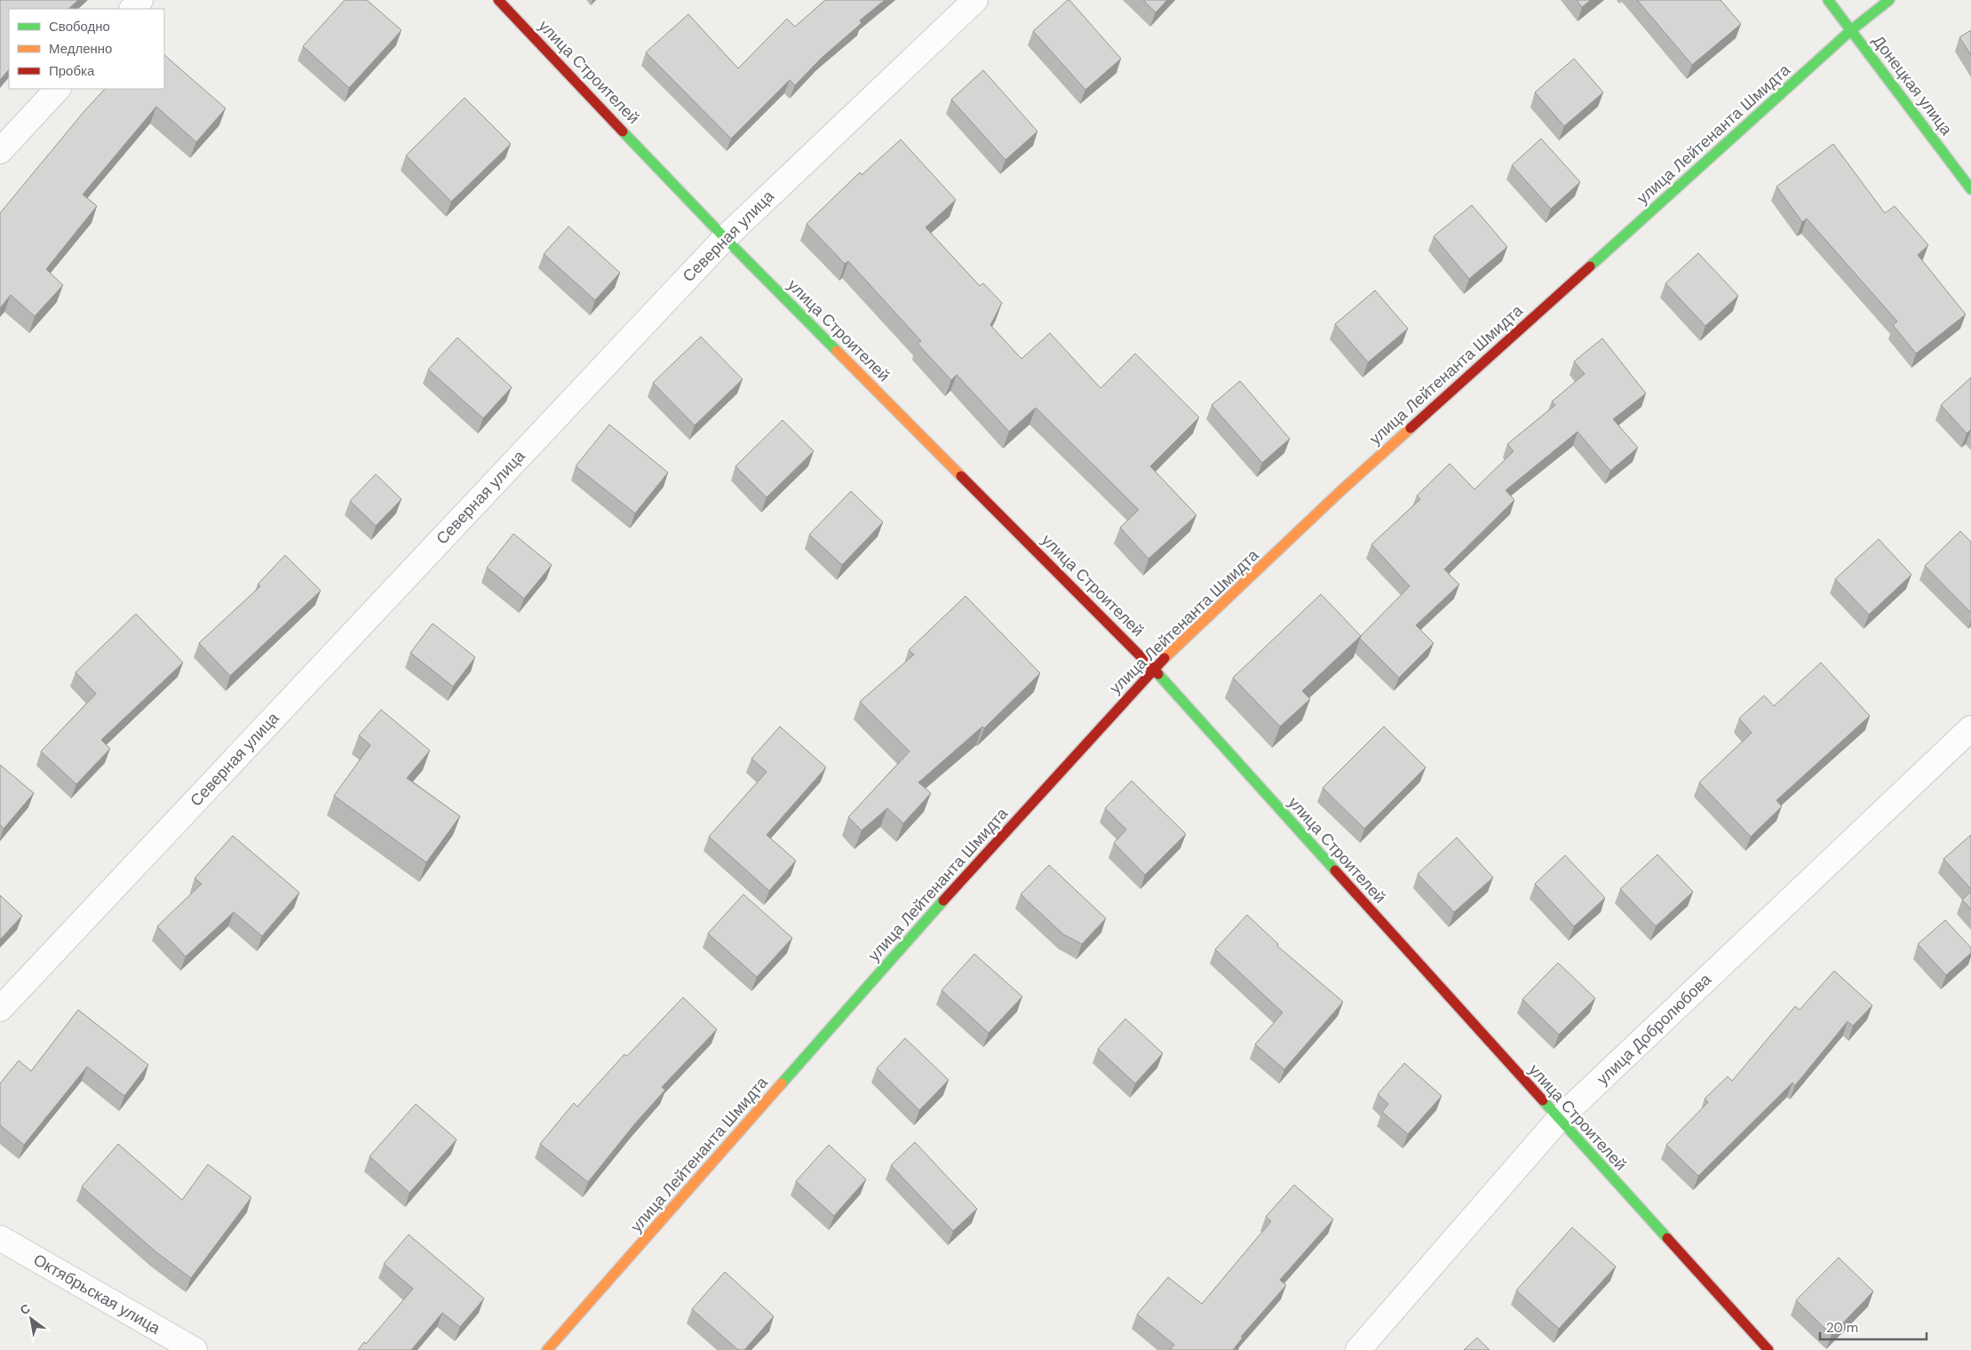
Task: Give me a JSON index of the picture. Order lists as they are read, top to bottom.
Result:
{
  "streets": {
    "street": [
      "улица Строителей",
      "Донецкая улица",
      "улица Лейтенанта Шмидта",
      "Северная улица",
      "улица Добролюбова",
      "Октябрьская улица"
    ]
  },
  "crossings": [
    ["улица Строителей", "улица Лейтенанта Шмидта"],
    ["улица Строителей", "Северная улица"],
    ["улица Строителей", "улица Добролюбова"],
    ["Донецкая улица", "улица Лейтенанта Шмидта"]
  ],
  "legend": ["Свободно", "Медленно", "Пробка"],
  "scale_bar": "20 m",
  "north": "top left"
}
